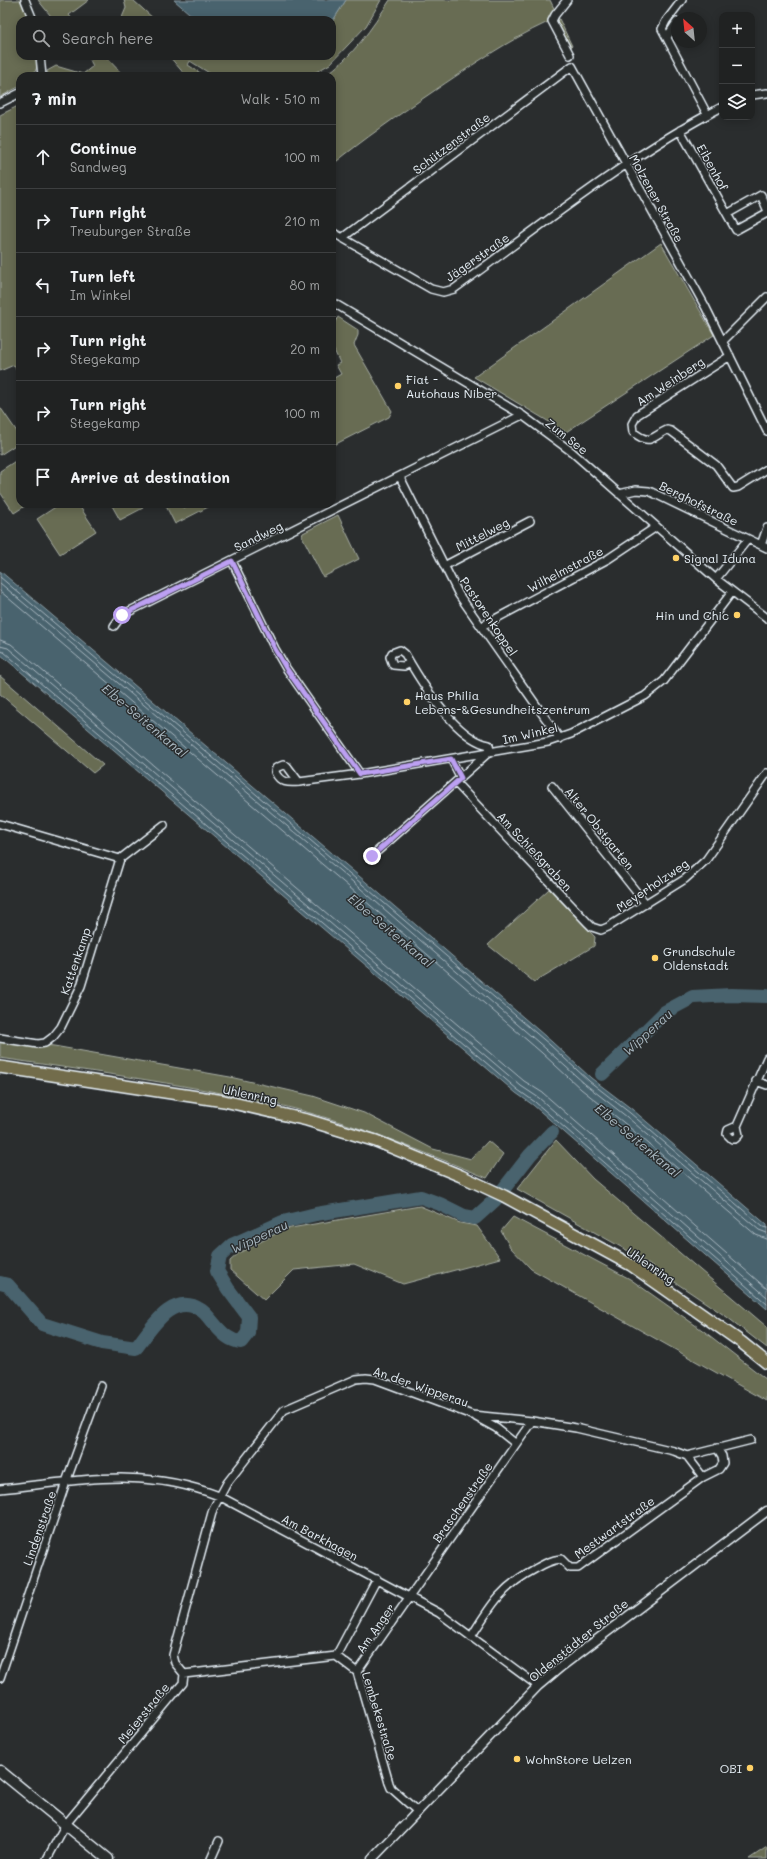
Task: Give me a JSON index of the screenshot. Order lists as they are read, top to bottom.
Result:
{
  "streets": {
    "highway": ["Uhlenring"],
    "street": [
      "Schützenstraße",
      "Eibenhof",
      "Molzener Straße",
      "Jägerstraße",
      "Am Weinberg",
      "Zum See",
      "Berghofstraße",
      "Mittelweg",
      "Sandweg",
      "Wilhelmstraße",
      "Pastorenkoppel",
      "Im Winkel",
      "Alter Obstgarten",
      "Am Schießgraben",
      "Meyerholzweg",
      "Kattenkamp",
      "An der Wipperau",
      "Braschenstraße",
      "Mestwartstraße",
      "Lindenstraße",
      "Am Barkhagen",
      "Am Anger",
      "Oldenstädter Straße",
      "Meierstraße",
      "Lembekestraße"
    ]
  },
  "crossings": [
    ["Schützenstraße", "Molzener Straße"],
    ["Schützenstraße", "Jägerstraße"],
    ["Eibenhof", "Jägerstraße"],
    ["Molzener Straße", "Jägerstraße"],
    ["Molzener Straße", "Am Weinberg"],
    ["Zum See", "Berghofstraße"],
    ["Zum See", "Sandweg"],
    ["Zum See", "Wilhelmstraße"],
    ["Zum See", "Im Winkel"],
    ["Mittelweg", "Pastorenkoppel"],
    ["Sandweg", "Pastorenkoppel"],
    ["Wilhelmstraße", "Pastorenkoppel"],
    ["Pastorenkoppel", "Im Winkel"],
    ["Im Winkel", "Am Schießgraben"],
    ["Alter Obstgarten", "Meyerholzweg"],
    ["Am Schießgraben", "Meyerholzweg"],
    ["An der Wipperau", "Braschenstraße"],
    ["An der Wipperau", "Am Barkhagen"],
    ["Braschenstraße", "Am Barkhagen"],
    ["Braschenstraße", "Am Anger"],
    ["Mestwartstraße", "Am Barkhagen"],
    ["Lindenstraße", "Am Barkhagen"],
    ["Am Barkhagen", "Am Anger"],
    ["Am Barkhagen", "Oldenstädter Straße"],
    ["Am Anger", "Lembekestraße"],
    ["Oldenstädter Straße", "Lembekestraße"]
  ],
  "water": ["Elbe-Seitenkanal", "Wipperau"],
  "places": [
    "Fiat - Autohaus Niber",
    "Signal Iduna",
    "Hin und Chic",
    "Haus Philia Lebens-&Gesundheitszentrum",
    "Grundschule Oldenstadt",
    "WohnStore Uelzen",
    "OBI"
  ],
  "north": "top left",
  "page": {
    "map_buttons": ["+", "−"],
    "search": "Search here",
    "heading": ["7 min", "Walk · 510 m"],
    "list": [
      ["Continue", "Sandweg", "100 m"],
      ["Turn right", "Treuburger Straße", "210 m"],
      ["Turn left", "Im Winkel", "80 m"],
      ["Turn right", "Stegekamp", "20 m"],
      ["Turn right", "Stegekamp", "100 m"],
      "Arrive at destination"
    ]
  }
}
